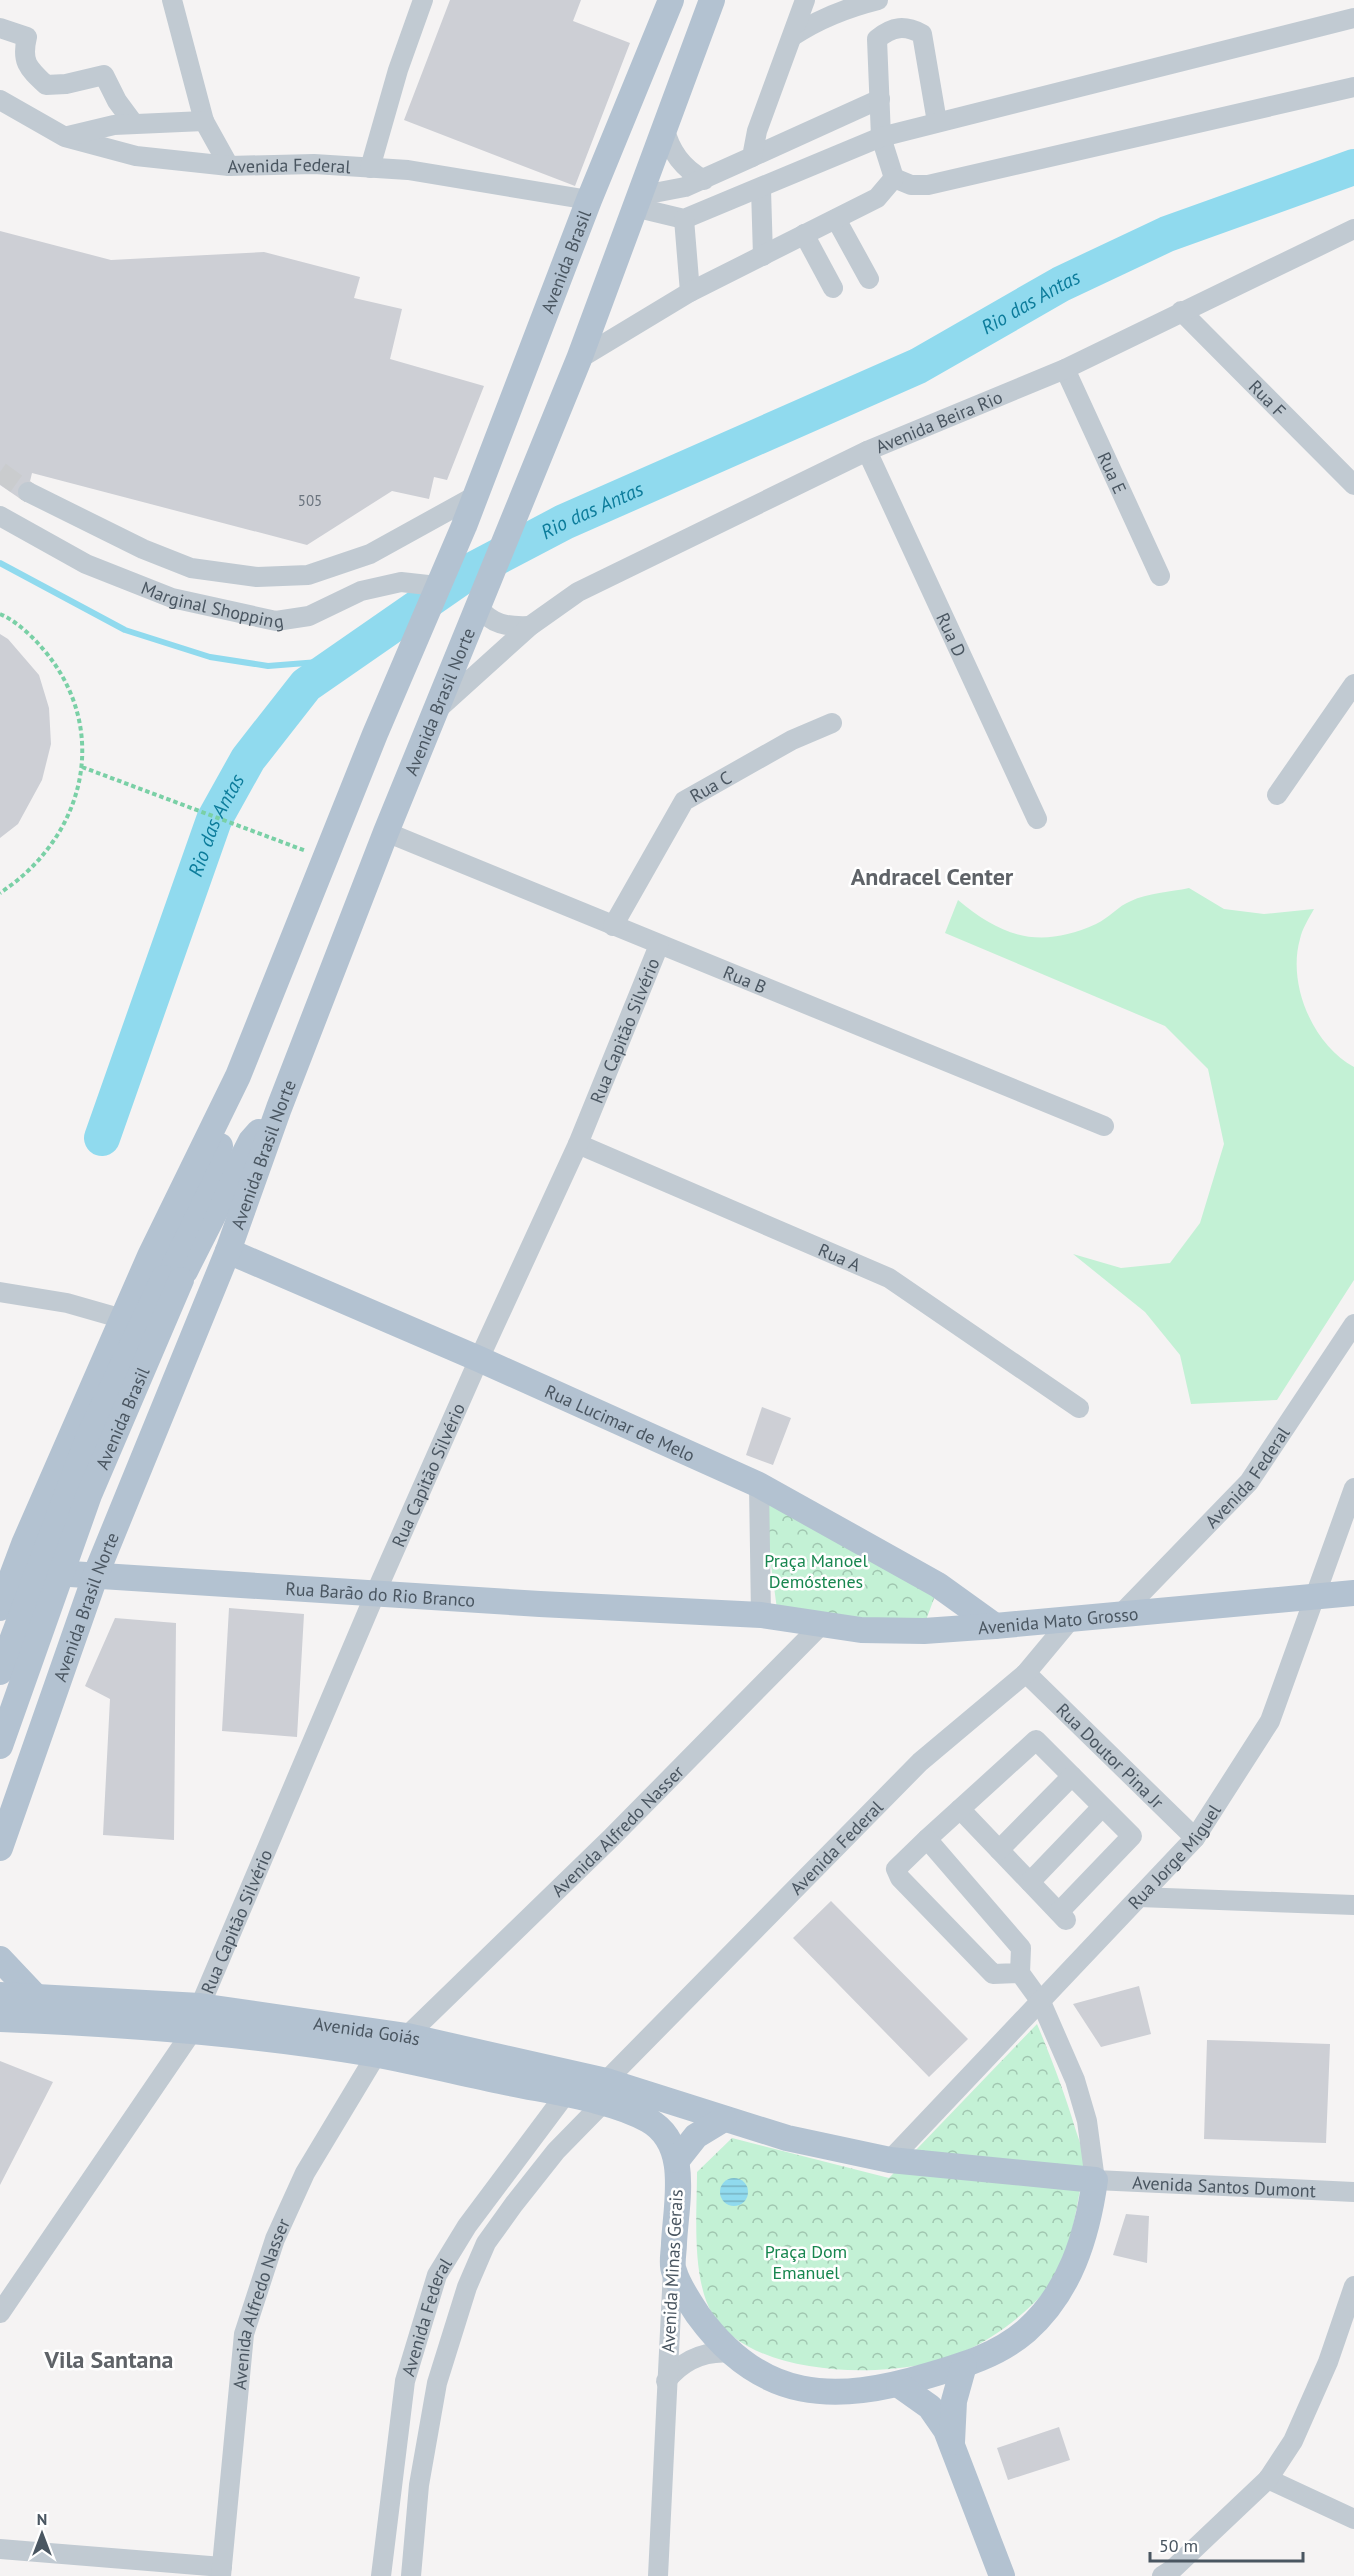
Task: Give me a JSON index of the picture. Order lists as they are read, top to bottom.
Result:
{
  "streets": {
    "main road": [
      "Avenida Brasil",
      "Avenida Brasil Norte",
      "Rua Lucimar de Melo",
      "Rua Barão do Rio Branco",
      "Avenida Mato Grosso",
      "Avenida Goiás",
      "Avenida Minas Gerais"
    ],
    "street": [
      "Avenida Federal",
      "Rua F",
      "Avenida Beira Rio",
      "Rua E",
      "Marginal Shopping",
      "Rua D",
      "Rua C",
      "Rua B",
      "Rua Capitão Silvério",
      "Rua A",
      "Rua Doutor Pina Jr",
      "Avenida Alfredo Nasser",
      "Rua Jorge Miguel",
      "Avenida Santos Dumont"
    ]
  },
  "crossings": [
    ["Avenida Federal", "Avenida Brasil"],
    ["Avenida Federal", "Avenida Mato Grosso"],
    ["Avenida Federal", "Rua Doutor Pina Jr"],
    ["Avenida Federal", "Avenida Goiás"],
    ["Avenida Brasil", "Marginal Shopping"],
    ["Avenida Brasil", "Avenida Brasil Norte"],
    ["Rua F", "Avenida Beira Rio"],
    ["Avenida Beira Rio", "Rua E"],
    ["Avenida Beira Rio", "Rua D"],
    ["Avenida Beira Rio", "Avenida Brasil Norte"],
    ["Avenida Brasil Norte", "Rua B"],
    ["Avenida Brasil Norte", "Rua Lucimar de Melo"],
    ["Avenida Brasil Norte", "Rua Barão do Rio Branco"],
    ["Rua C", "Rua B"],
    ["Rua B", "Rua Capitão Silvério"],
    ["Rua Capitão Silvério", "Rua A"],
    ["Rua Capitão Silvério", "Rua Lucimar de Melo"],
    ["Rua Capitão Silvério", "Rua Barão do Rio Branco"],
    ["Rua Capitão Silvério", "Avenida Goiás"],
    ["Rua Lucimar de Melo", "Avenida Mato Grosso"],
    ["Rua Barão do Rio Branco", "Avenida Mato Grosso"],
    ["Avenida Mato Grosso", "Avenida Alfredo Nasser"],
    ["Avenida Mato Grosso", "Rua Jorge Miguel"],
    ["Rua Doutor Pina Jr", "Rua Jorge Miguel"],
    ["Avenida Alfredo Nasser", "Avenida Goiás"],
    ["Avenida Goiás", "Avenida Minas Gerais"]
  ],
  "districts": ["Andracel Center", "Vila Santana"],
  "water": ["Rio das Antas"],
  "parks": ["Praça Manoel Demóstenes", "Praça Dom Emanuel"],
  "house_numbers": ["505"],
  "scale_bar": "50 m",
  "north": "top"
}
